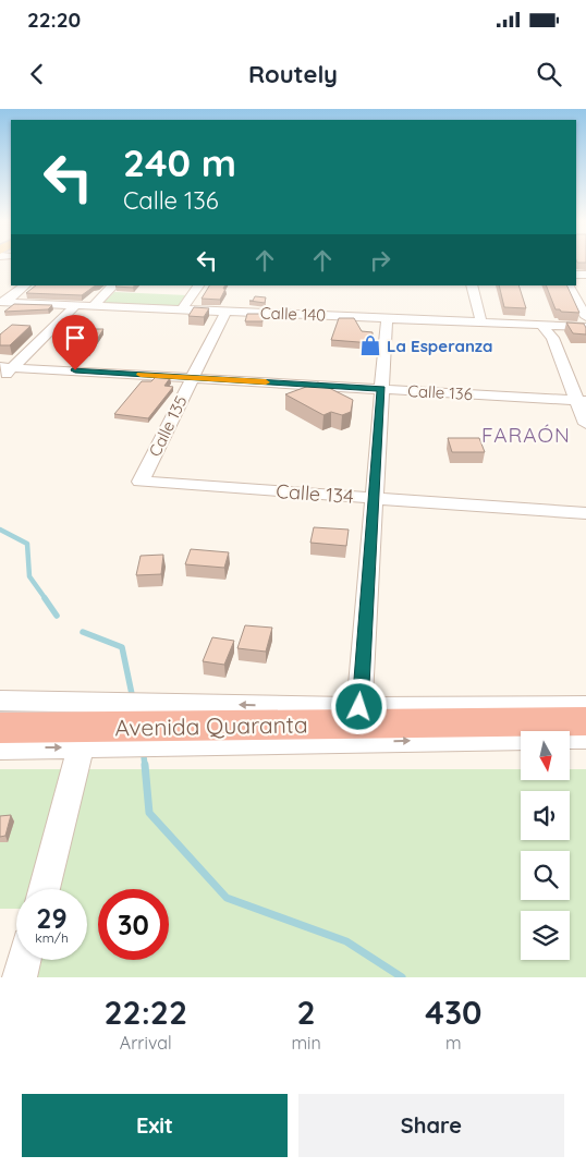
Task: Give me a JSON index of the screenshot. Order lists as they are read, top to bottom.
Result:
{
  "streets": {
    "highway": ["Avenida Quaranta"],
    "street": [
      "Calle 140",
      "Calle 136",
      "Calle 135",
      "Calle 134"
    ]
  },
  "crossings": [
    ["Calle 140", "Calle 135"],
    ["Calle 136", "Calle 135"],
    ["Calle 135", "Calle 134"]
  ],
  "districts": ["FARAÓN"],
  "places": {
    "shop": ["La Esperanza"]
  },
  "north": "bottom",
  "page": {
    "status": "22:20",
    "header": "Routely",
    "turn": ["240 m", "Calle 136"],
    "speed": "29 km/h",
    "limit": "30",
    "eta": [
      "22:22",
      "Arrival",
      "2",
      "min",
      "430",
      "m"
    ],
    "buttons": ["Exit", "Share"]
  }
}
